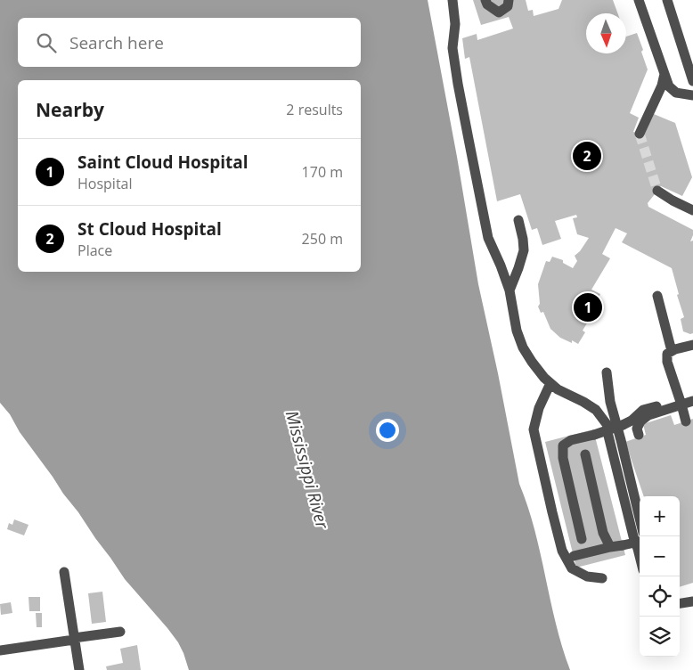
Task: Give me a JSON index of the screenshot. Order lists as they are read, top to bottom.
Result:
{
  "water": ["Mississippi River"],
  "north": "bottom",
  "page": {
    "search": "Search here",
    "heading": ["Nearby", "2 results"],
    "list": [
      {
        "mark": "1",
        "name": "Saint Cloud Hospital",
        "note": "Hospital",
        "value": "170 m"
      },
      {
        "mark": "2",
        "name": "St Cloud Hospital",
        "note": "Place",
        "value": "250 m"
      }
    ],
    "pins": ["2", "1"],
    "map_buttons": ["+", "−"]
  }
}
